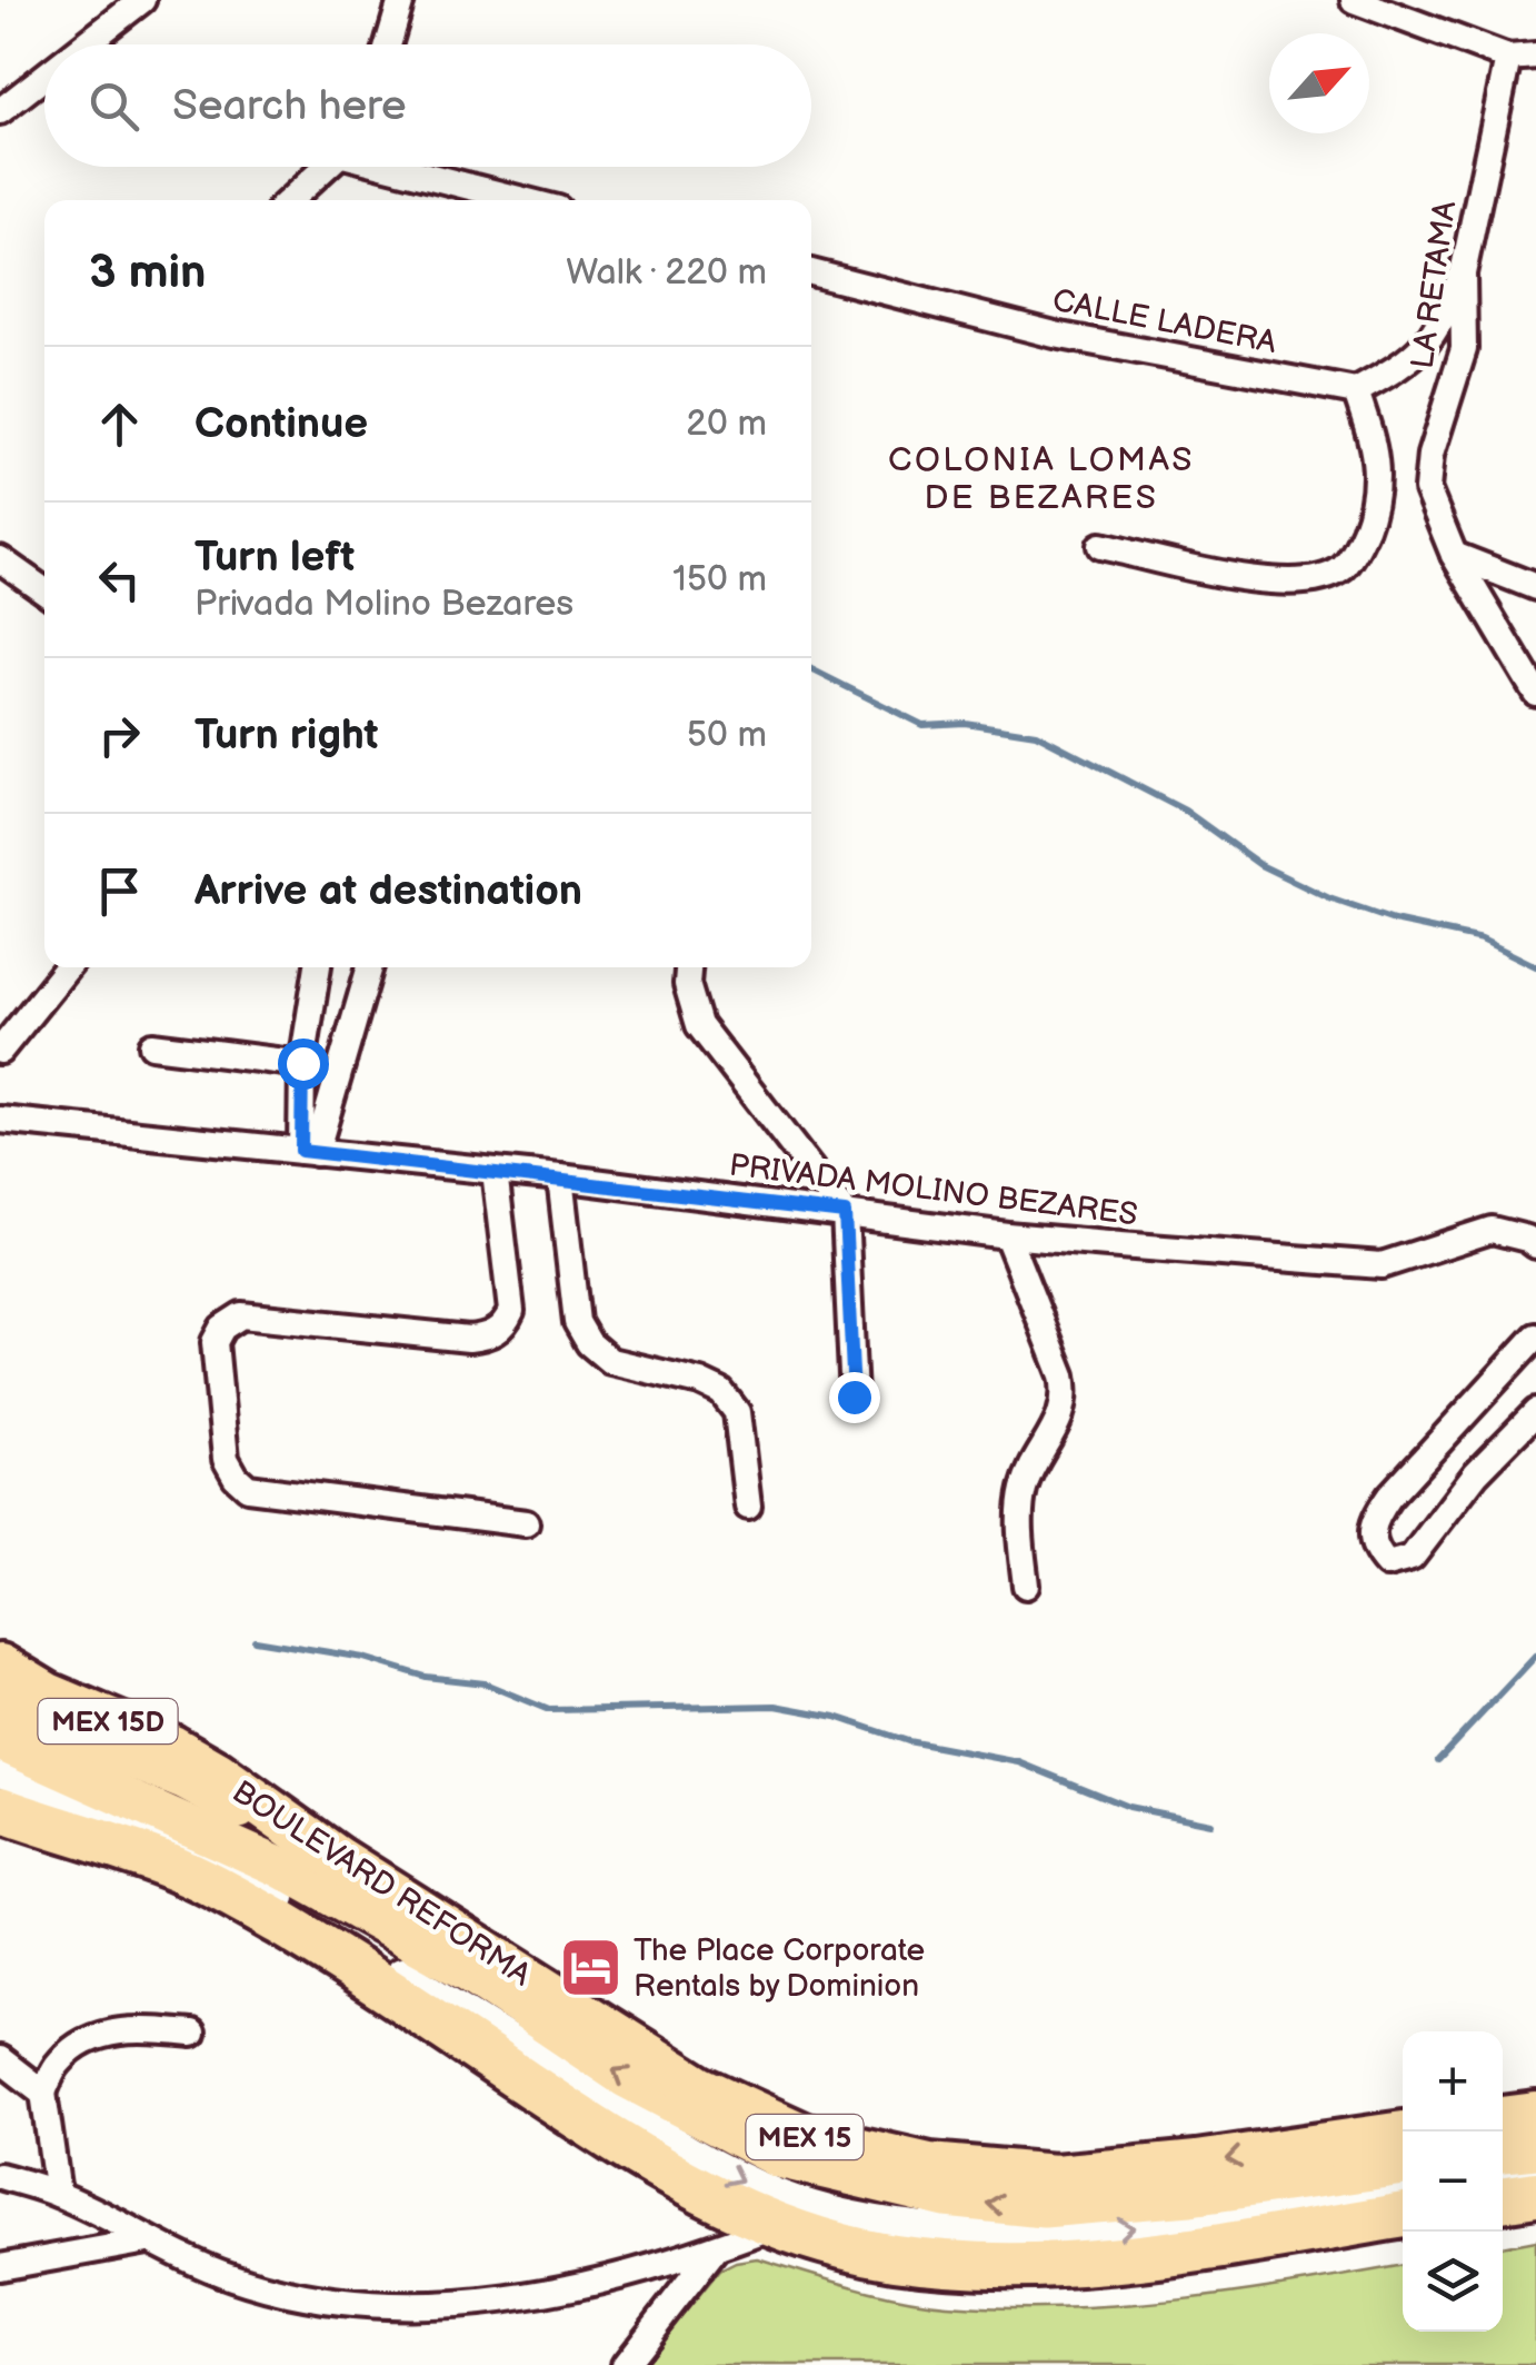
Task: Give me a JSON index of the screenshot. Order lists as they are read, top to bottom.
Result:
{
  "streets": {
    "highway": ["MEX 15D", "BOULEVARD REFORMA", "MEX 15"],
    "street": ["LA RETAMA", "CALLE LADERA", "PRIVADA MOLINO BEZARES"]
  },
  "crossings": [
    ["BOULEVARD REFORMA", "MEX 15"]
  ],
  "districts": ["COLONIA LOMAS DE BEZARES"],
  "places": {
    "hotel": ["The Place Corporate Rentals by Dominion"]
  },
  "north": "top right",
  "page": {
    "search": "Search here",
    "heading": ["3 min", "Walk · 220 m"],
    "list": [
      ["Continue", "20 m"],
      ["Turn left", "Privada Molino Bezares", "150 m"],
      ["Turn right", "50 m"],
      "Arrive at destination"
    ],
    "map_buttons": ["+", "−"]
  }
}
